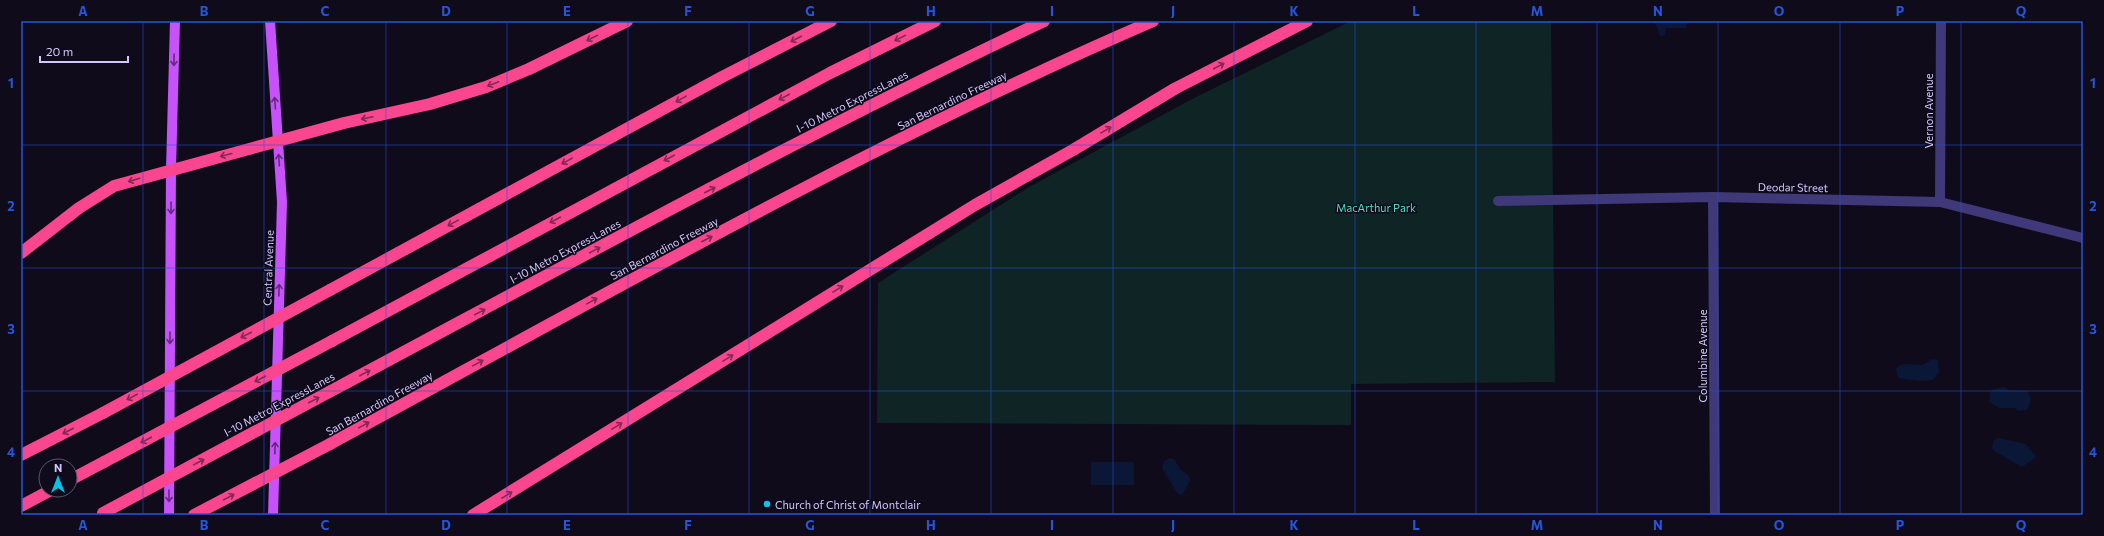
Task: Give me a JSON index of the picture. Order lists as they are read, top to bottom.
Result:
{
  "streets": {
    "highway": ["San Bernardino Freeway", "I-10 Metro ExpressLanes"],
    "main road": ["Central Avenue"],
    "street": ["Vernon Avenue", "Deodar Street", "Columbine Avenue"]
  },
  "crossings": [
    ["Vernon Avenue", "Deodar Street"],
    ["Deodar Street", "Columbine Avenue"]
  ],
  "one_way": ["Central Avenue"],
  "parks": ["MacArthur Park"],
  "places": ["Church of Christ of Montclair"],
  "scale_bar": "20 m",
  "north": "top",
  "grid": {
    "columns": [
      "A",
      "B",
      "C",
      "D",
      "E",
      "F",
      "G",
      "H",
      "I",
      "J",
      "K",
      "L",
      "M",
      "N",
      "O",
      "P",
      "Q"
    ],
    "rows": [
      "1",
      "2",
      "3",
      "4"
    ]
  }
}
